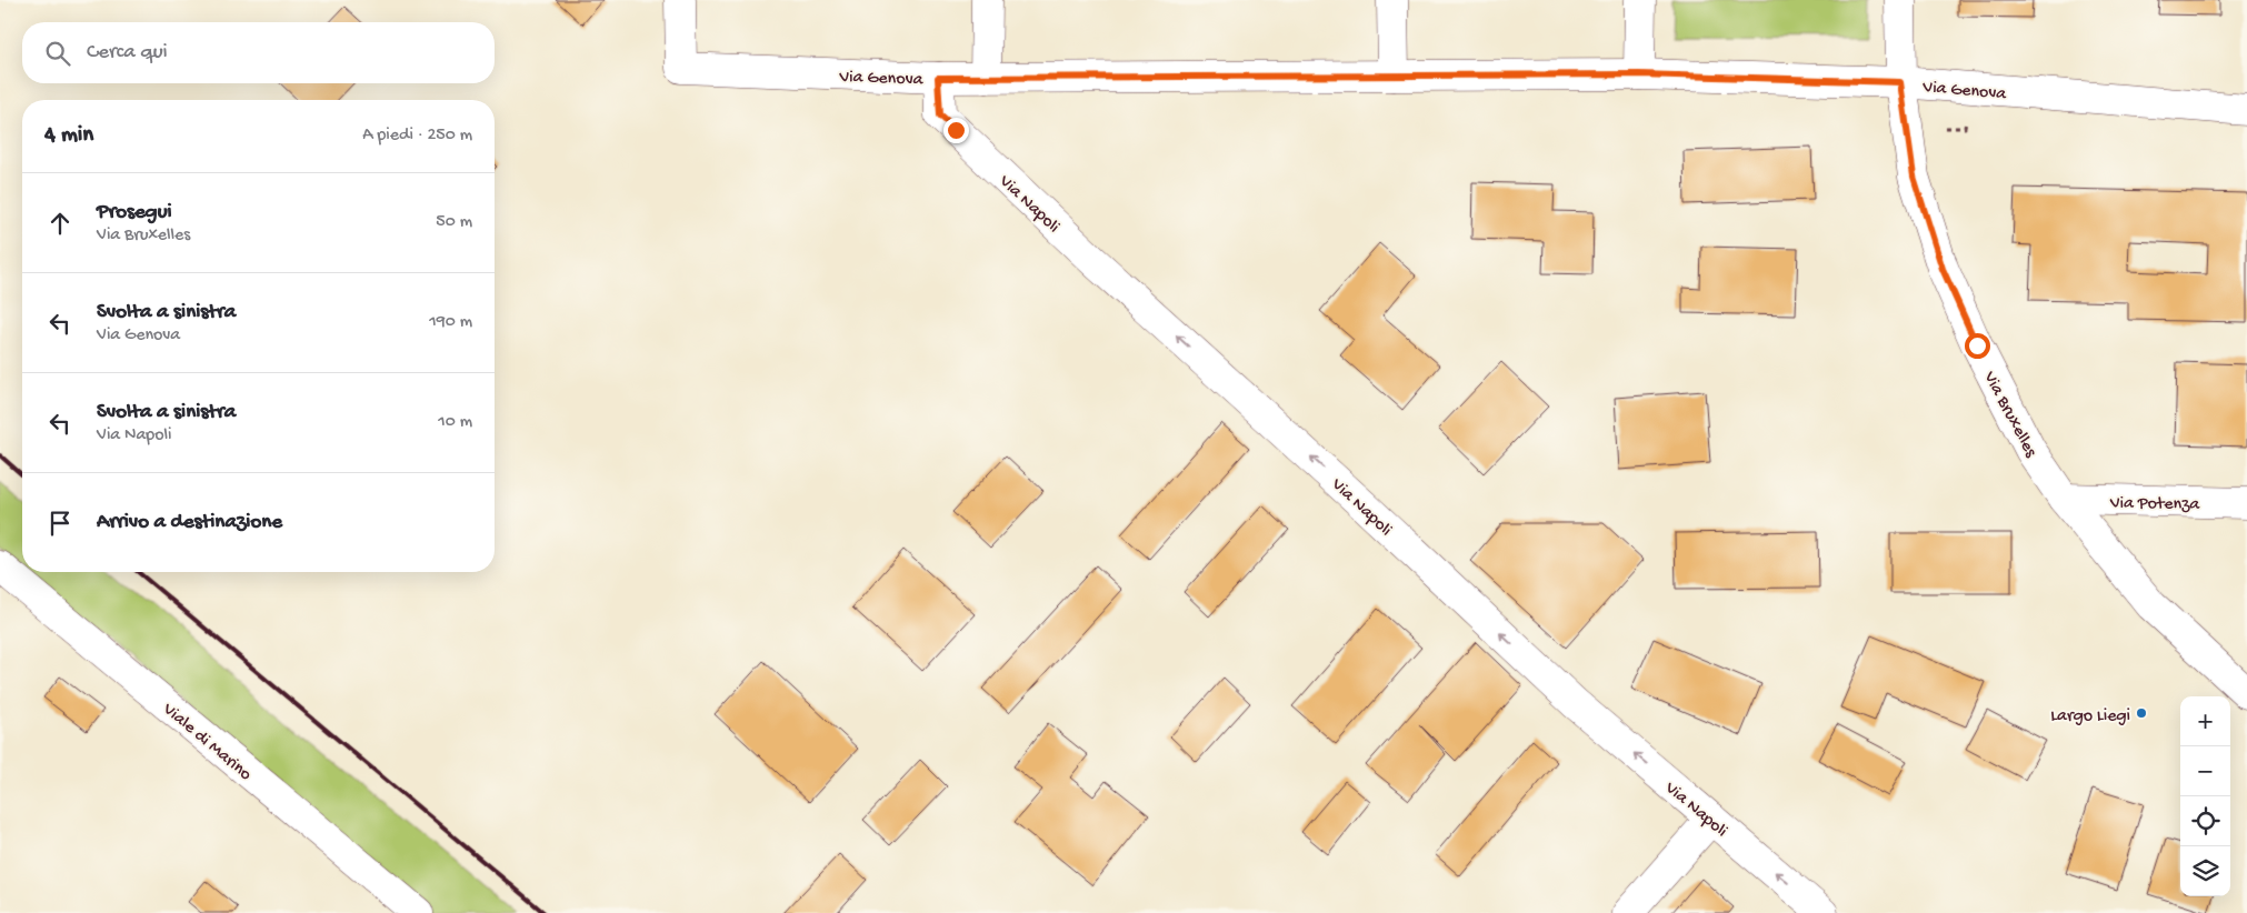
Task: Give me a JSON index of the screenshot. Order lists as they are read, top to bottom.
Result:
{
  "streets": {
    "street": [
      "Via Genova",
      "Via Napoli",
      "Via Bruxelles",
      "Via Potenza",
      "Viale di Marino"
    ]
  },
  "crossings": [
    ["Via Genova", "Via Napoli"],
    ["Via Genova", "Via Bruxelles"],
    ["Via Bruxelles", "Via Potenza"]
  ],
  "one_way": ["Via Napoli"],
  "places": ["Largo Liegi"],
  "page": {
    "search": "Cerca qui",
    "heading": ["4 min", "A piedi · 250 m"],
    "list": [
      ["Prosegui", "Via Bruxelles", "50 m"],
      ["Svolta a sinistra", "Via Genova", "190 m"],
      ["Svolta a sinistra", "Via Napoli", "10 m"],
      "Arrivo a destinazione"
    ],
    "map_buttons": ["+", "−"]
  }
}
